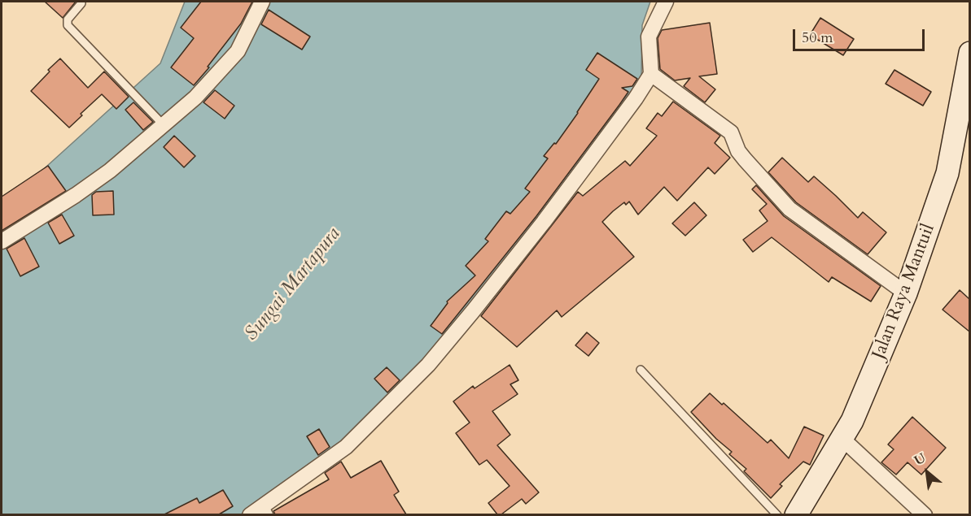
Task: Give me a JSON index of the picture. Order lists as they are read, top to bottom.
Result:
{
  "streets": {
    "street": ["Jalan Raya Mantuil"]
  },
  "water": ["Sungai Martapura"],
  "scale_bar": "50 m",
  "north": "top left"
}
